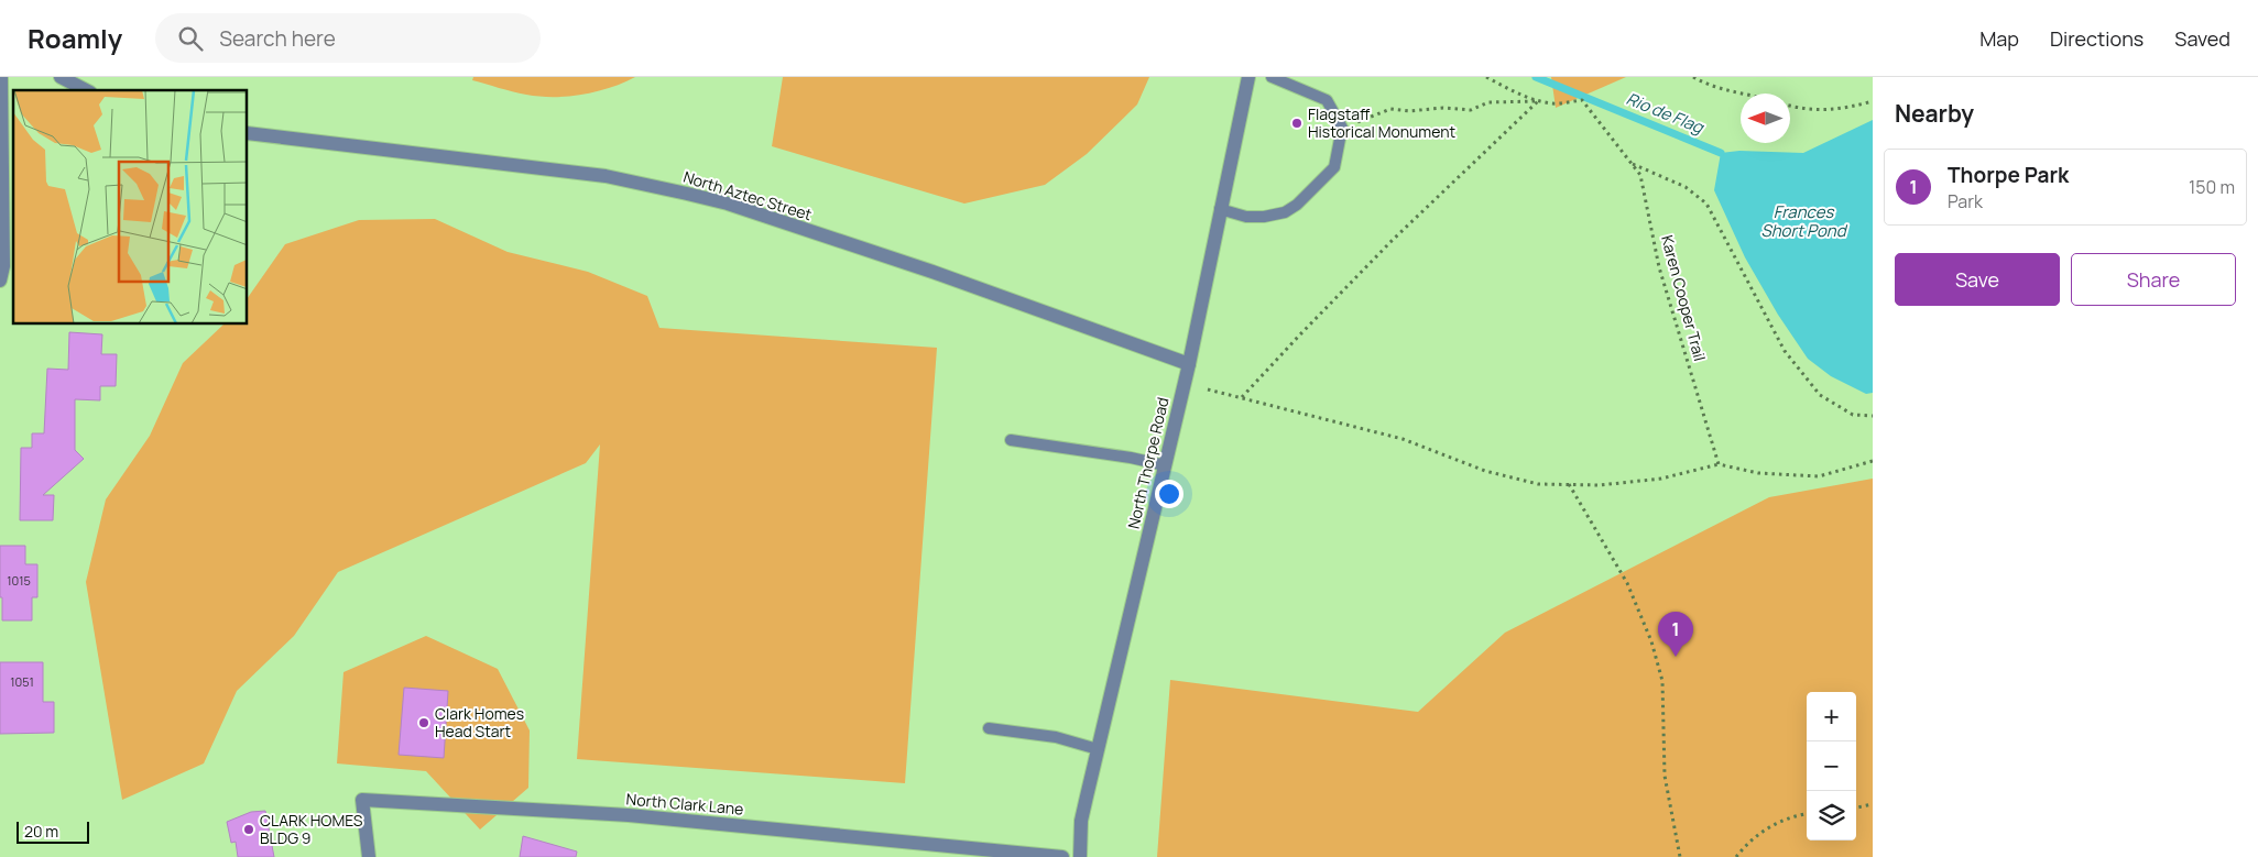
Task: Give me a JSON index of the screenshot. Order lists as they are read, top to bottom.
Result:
{
  "streets": {
    "street": ["North Aztec Street", "North Thorpe Road", "North Clark Lane"],
    "path": ["Karen Cooper Trail"]
  },
  "crossings": [
    ["North Aztec Street", "North Thorpe Road"]
  ],
  "water": ["Rio de Flag", "Frances Short Pond"],
  "places": ["Flagstaff Historical Monument", "Clark Homes Head Start", "CLARK HOMES BLDG 9"],
  "house_numbers": ["1015", "1051"],
  "scale_bar": "20 m",
  "north": "left",
  "page": {
    "header": "Roamly",
    "search": "Search here",
    "nav": ["Map", "Directions", "Saved"],
    "heading": "Nearby",
    "list": [
      {
        "mark": "1",
        "name": "Thorpe Park",
        "note": "Park",
        "value": "150 m"
      }
    ],
    "buttons": ["Save", "Share"],
    "pins": "1",
    "map_buttons": ["+", "−"],
    "scale": "20 m"
  }
}
